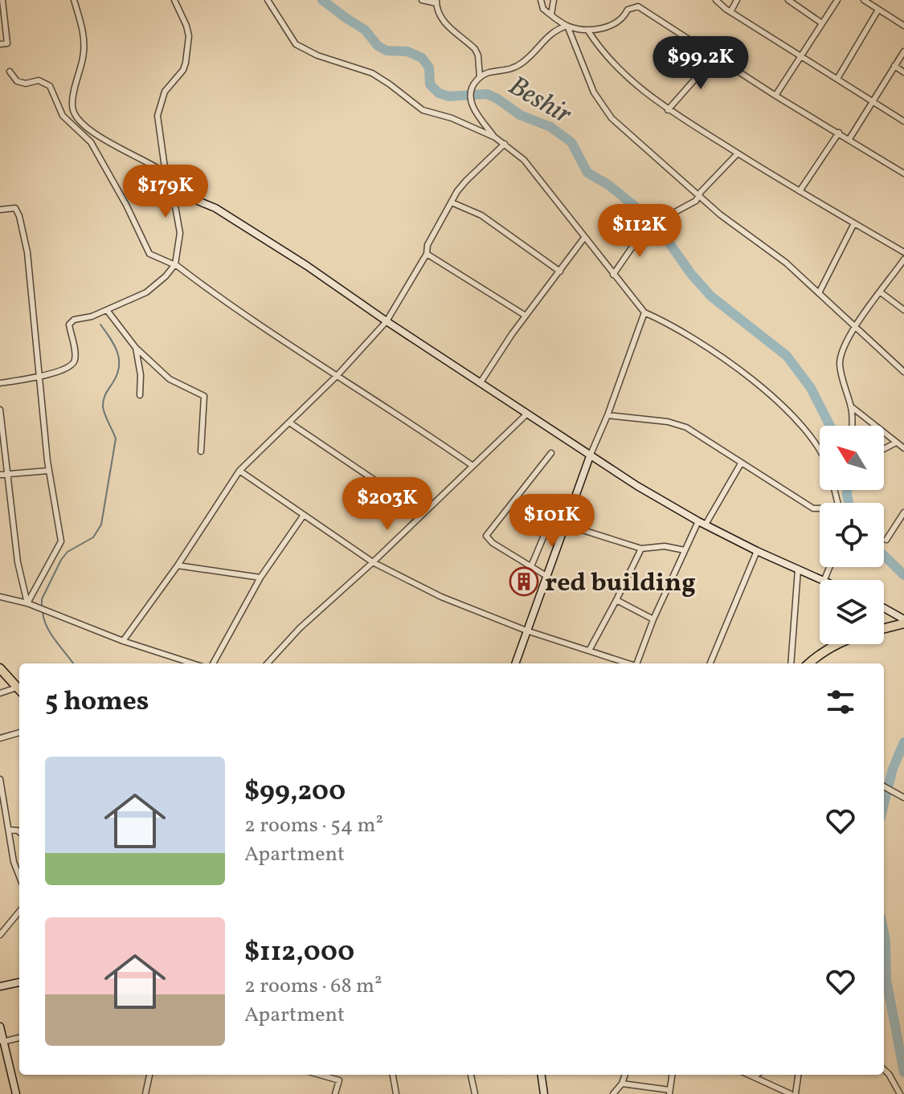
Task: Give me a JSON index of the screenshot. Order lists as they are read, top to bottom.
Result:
{
  "water": ["Beshir"],
  "places": {
    "building": ["red building"]
  },
  "north": "top left",
  "page": {
    "price": [
      "$99.2K",
      "$179K",
      "$112K",
      "$203K",
      "$101K"
    ],
    "heading": "5 homes",
    "list": [
      {
        "name": "$99,200",
        "note": "2 rooms · 54 m² · Apartment"
      },
      {
        "name": "$112,000",
        "note": "2 rooms · 68 m² · Apartment"
      }
    ]
  }
}
